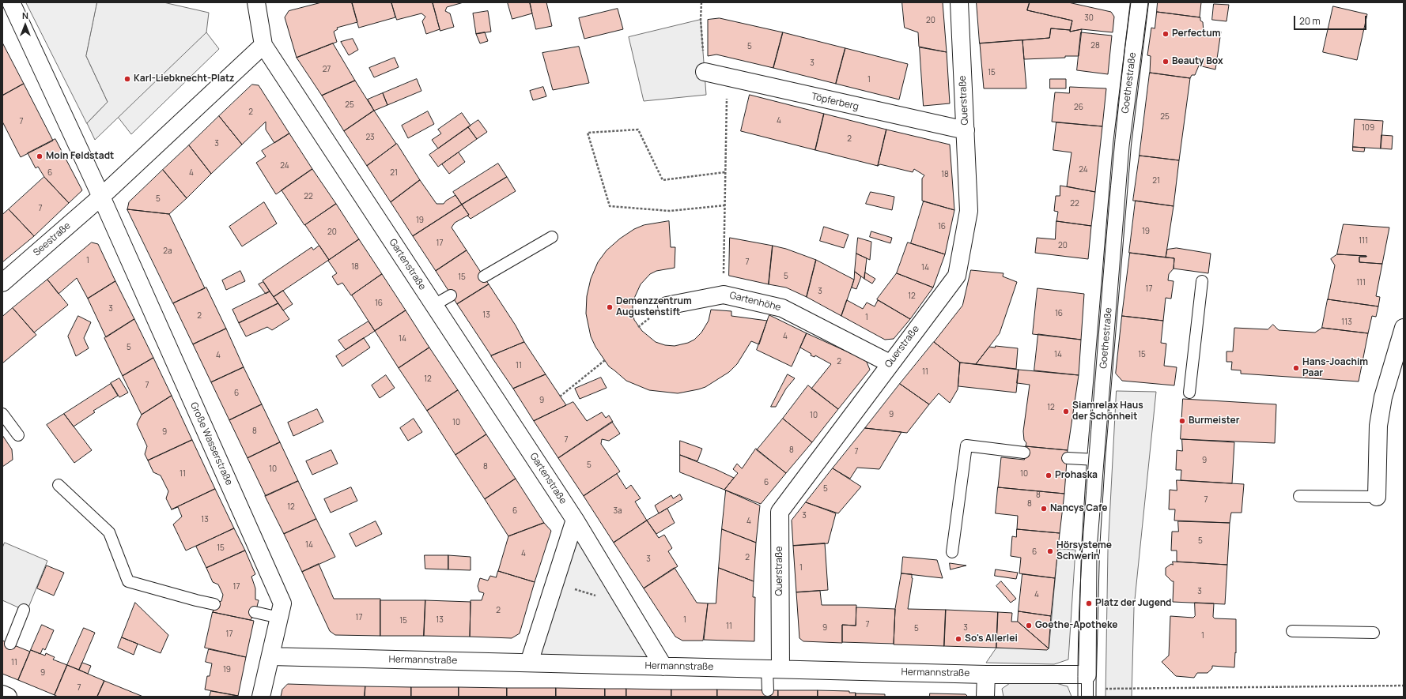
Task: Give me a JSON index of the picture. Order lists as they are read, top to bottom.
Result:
{
  "streets": {
    "street": [
      "Goethestraße",
      "Querstraße",
      "Töpferberg",
      "Seestraße",
      "Gartenstraße",
      "Gartenhöhe",
      "Große Wasserstraße",
      "Hermannstraße"
    ]
  },
  "crossings": [
    ["Goethestraße", "Hermannstraße"],
    ["Querstraße", "Töpferberg"],
    ["Querstraße", "Gartenhöhe"],
    ["Querstraße", "Hermannstraße"],
    ["Seestraße", "Große Wasserstraße"],
    ["Gartenstraße", "Hermannstraße"],
    ["Große Wasserstraße", "Hermannstraße"]
  ],
  "places": [
    "Perfectum",
    "Beauty Box",
    "Karl-Liebknecht-Platz",
    "Moin Feldstadt",
    "Demenzzentrum Augustenstift",
    "Hans-Joachim Paar",
    "Siamrelax Haus der Schönheit",
    "Burmeister",
    "Prohaska",
    "Nancys Cafe",
    "Hörsysteme Schwerin",
    "Platz der Jugend",
    "Goethe-Apotheke",
    "So's Allerlei"
  ],
  "house_numbers": [
    "30",
    "20",
    "28",
    "5",
    "3",
    "27",
    "15",
    "1",
    "25",
    "26",
    "2",
    "25",
    "4",
    "7",
    "109",
    "23",
    "2",
    "3",
    "24",
    "24",
    "6",
    "4",
    "21",
    "18",
    "21",
    "22",
    "5",
    "22",
    "7",
    "19",
    "16",
    "19",
    "20",
    "111",
    "17",
    "20",
    "2a",
    "1",
    "7",
    "18",
    "14",
    "5",
    "15",
    "111",
    "17",
    "3",
    "12",
    "16",
    "3",
    "16",
    "13",
    "2",
    "1",
    "113",
    "4",
    "14",
    "5",
    "14",
    "15",
    "4",
    "2",
    "11",
    "11",
    "12",
    "7",
    "6",
    "9",
    "12",
    "9",
    "10",
    "10",
    "8",
    "9",
    "7",
    "8",
    "7",
    "9",
    "5",
    "8",
    "10",
    "11",
    "10",
    "6",
    "5",
    "8",
    "7",
    "8",
    "12",
    "6",
    "3a",
    "3",
    "13",
    "4",
    "5",
    "14",
    "15",
    "6",
    "4",
    "2",
    "3",
    "1",
    "17",
    "3",
    "4",
    "2",
    "17",
    "13",
    "1",
    "15",
    "7",
    "11",
    "9",
    "3",
    "5",
    "17",
    "1",
    "11",
    "19",
    "9",
    "7"
  ],
  "scale_bar": "20 m",
  "north": "top"
}
